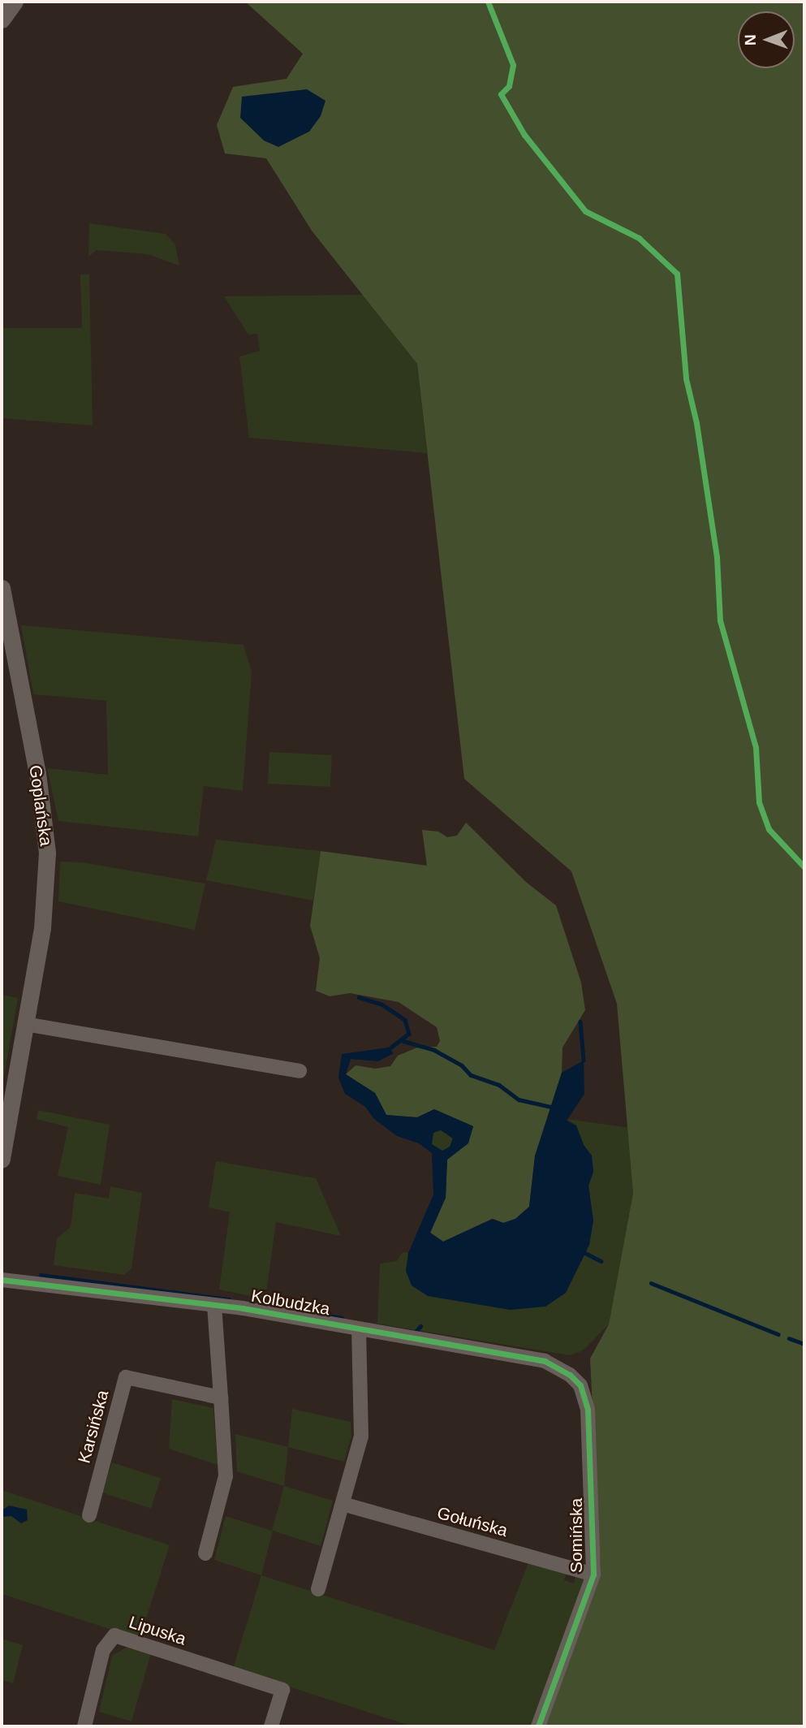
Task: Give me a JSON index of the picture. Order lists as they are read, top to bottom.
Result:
{
  "streets": {
    "street": [
      "Goplańska",
      "Kolbudzka",
      "Karsińska",
      "Gołuńska",
      "Somińska",
      "Lipuska"
    ]
  },
  "crossings": [
    ["Kolbudzka", "Somińska"],
    ["Gołuńska", "Somińska"]
  ],
  "north": "left"
}
